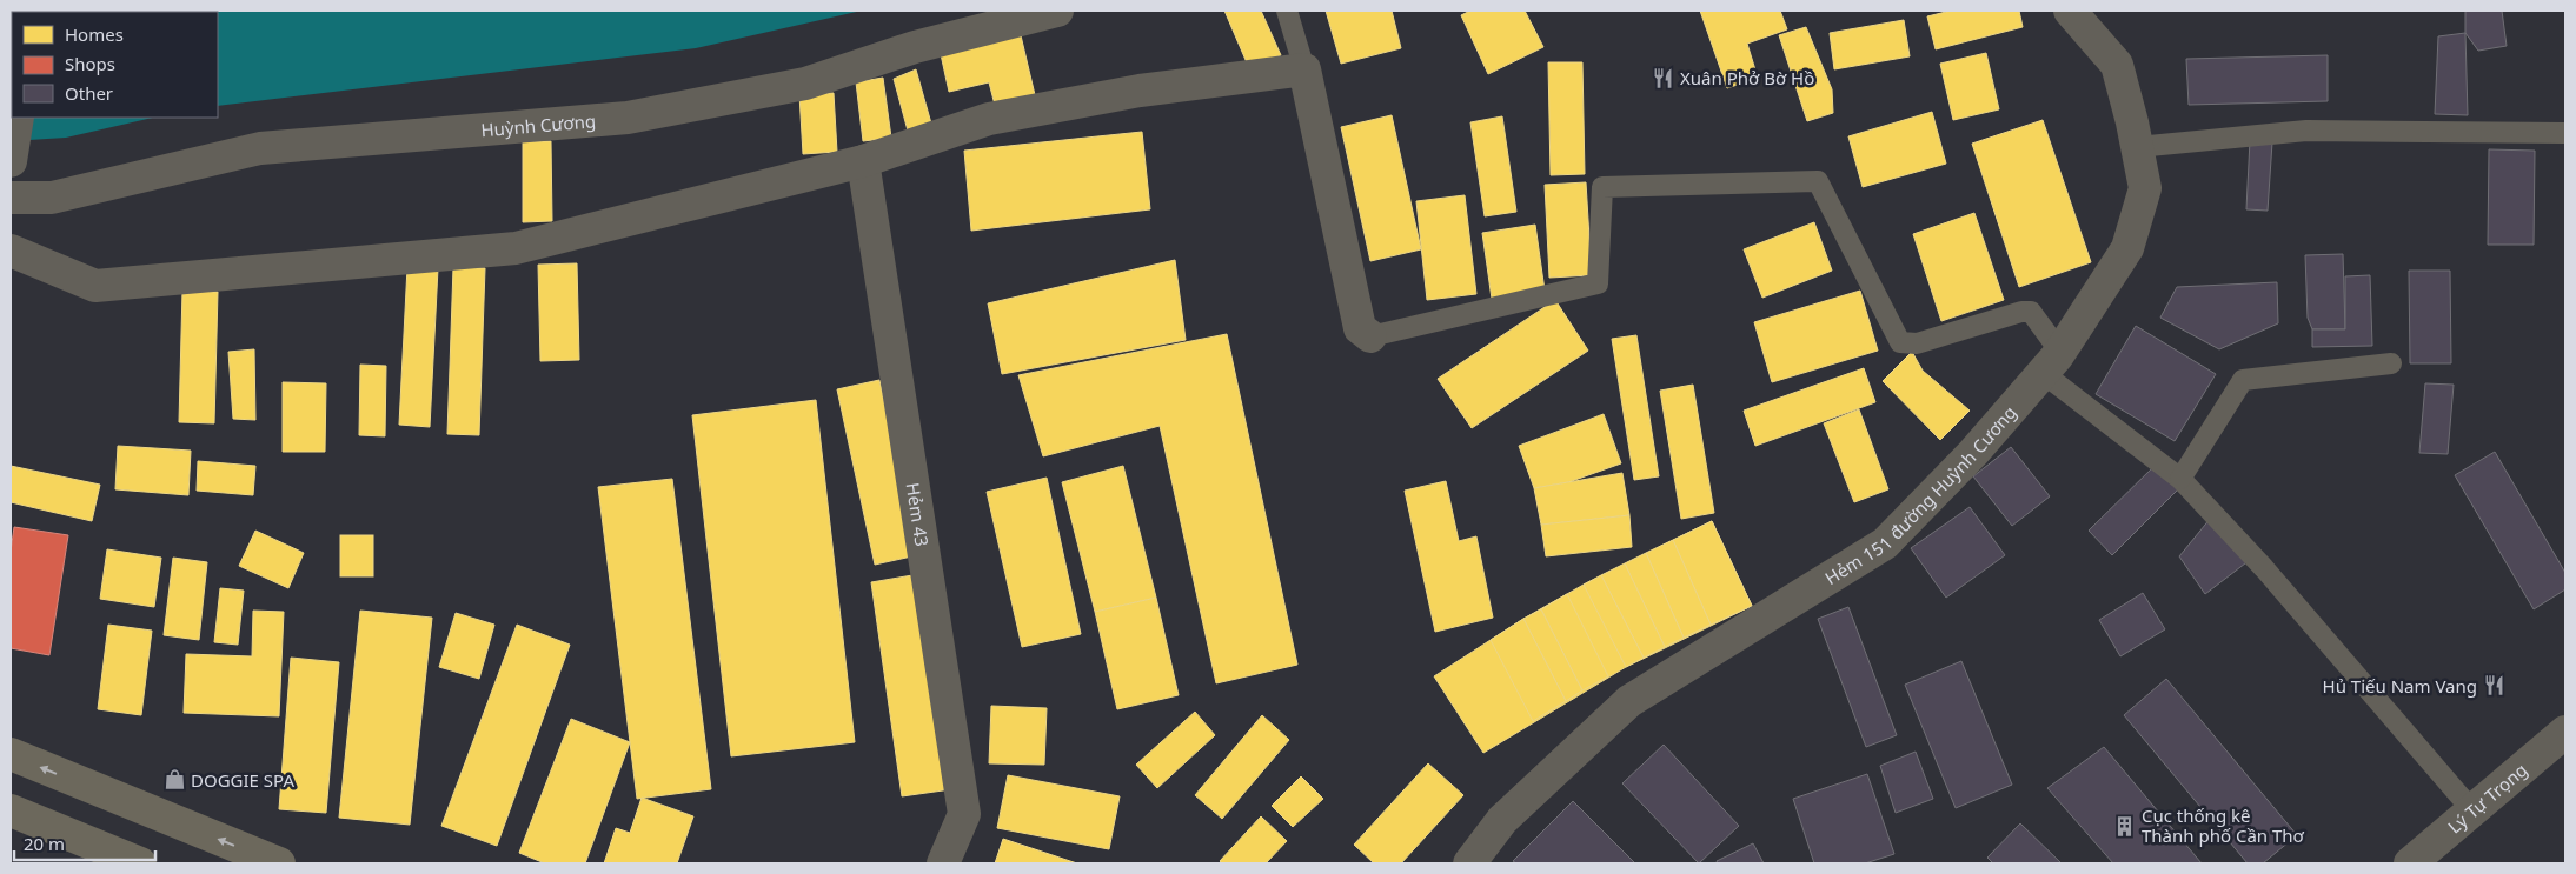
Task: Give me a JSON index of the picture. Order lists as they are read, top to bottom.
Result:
{
  "streets": {
    "street": [
      "Huỳnh Cương",
      "Hẻm 151 đường Huỳnh Cương",
      "Hẻm 43",
      "Lý Tự Trọng"
    ]
  },
  "places": {
    "restaurant": ["Xuân Phở Bờ Hồ", "Hủ Tiếu Nam Vang"],
    "shop": ["DOGGIE SPA"],
    "building": ["Cục thống kê Thành phố Cần Thơ"]
  },
  "legend": ["Homes", "Shops", "Other"],
  "scale_bar": "20 m"
}
